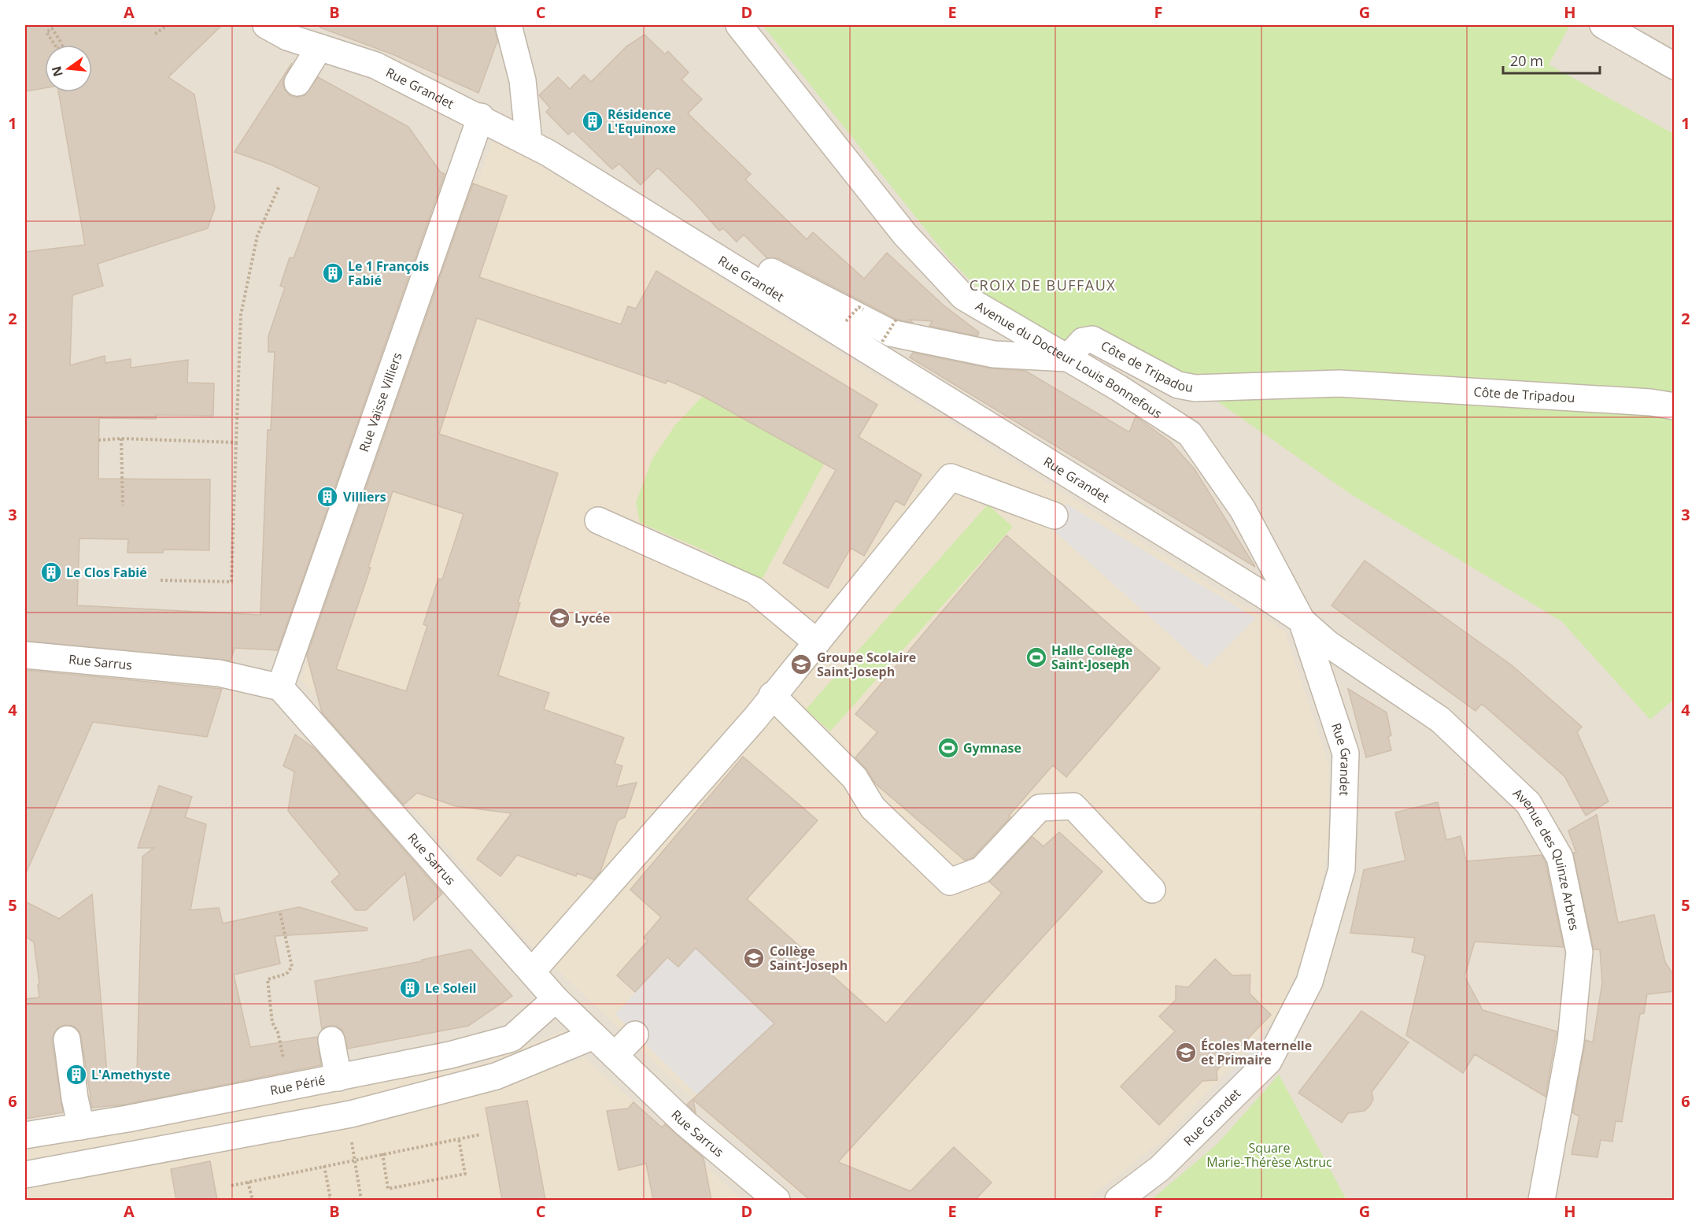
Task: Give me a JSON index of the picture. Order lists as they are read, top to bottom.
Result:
{
  "streets": {
    "street": [
      "Rue Grandet",
      "Avenue du Docteur Louis Bonnefous",
      "Côte de Tripadou",
      "Rue Vaïsse Villiers",
      "Rue Sarrus",
      "Avenue des Quinze Arbres",
      "Rue Périé"
    ]
  },
  "crossings": [
    ["Rue Grandet", "Avenue du Docteur Louis Bonnefous"],
    ["Rue Grandet", "Rue Vaïsse Villiers"],
    ["Rue Grandet", "Avenue des Quinze Arbres"],
    ["Avenue du Docteur Louis Bonnefous", "Côte de Tripadou"],
    ["Avenue du Docteur Louis Bonnefous", "Avenue des Quinze Arbres"],
    ["Rue Vaïsse Villiers", "Rue Sarrus"],
    ["Rue Sarrus", "Rue Périé"]
  ],
  "districts": ["CROIX DE BUFFAUX"],
  "parks": ["Square Marie-Thérèse Astruc"],
  "places": {
    "building": [
      "Résidence L'Equinoxe",
      "Le 1 François Fabié",
      "Villiers",
      "Le Clos Fabié",
      "Le Soleil",
      "L'Amethyste"
    ],
    "school or university": [
      "Lycée",
      "Groupe Scolaire Saint-Joseph",
      "Collège Saint-Joseph",
      "Écoles Maternelle et Primaire"
    ],
    "sports": ["Halle Collège Saint-Joseph", "Gymnase"]
  },
  "scale_bar": "20 m",
  "north": "left",
  "grid": {
    "columns": [
      "A",
      "B",
      "C",
      "D",
      "E",
      "F",
      "G",
      "H"
    ],
    "rows": [
      "1",
      "2",
      "3",
      "4",
      "5",
      "6"
    ]
  }
}
